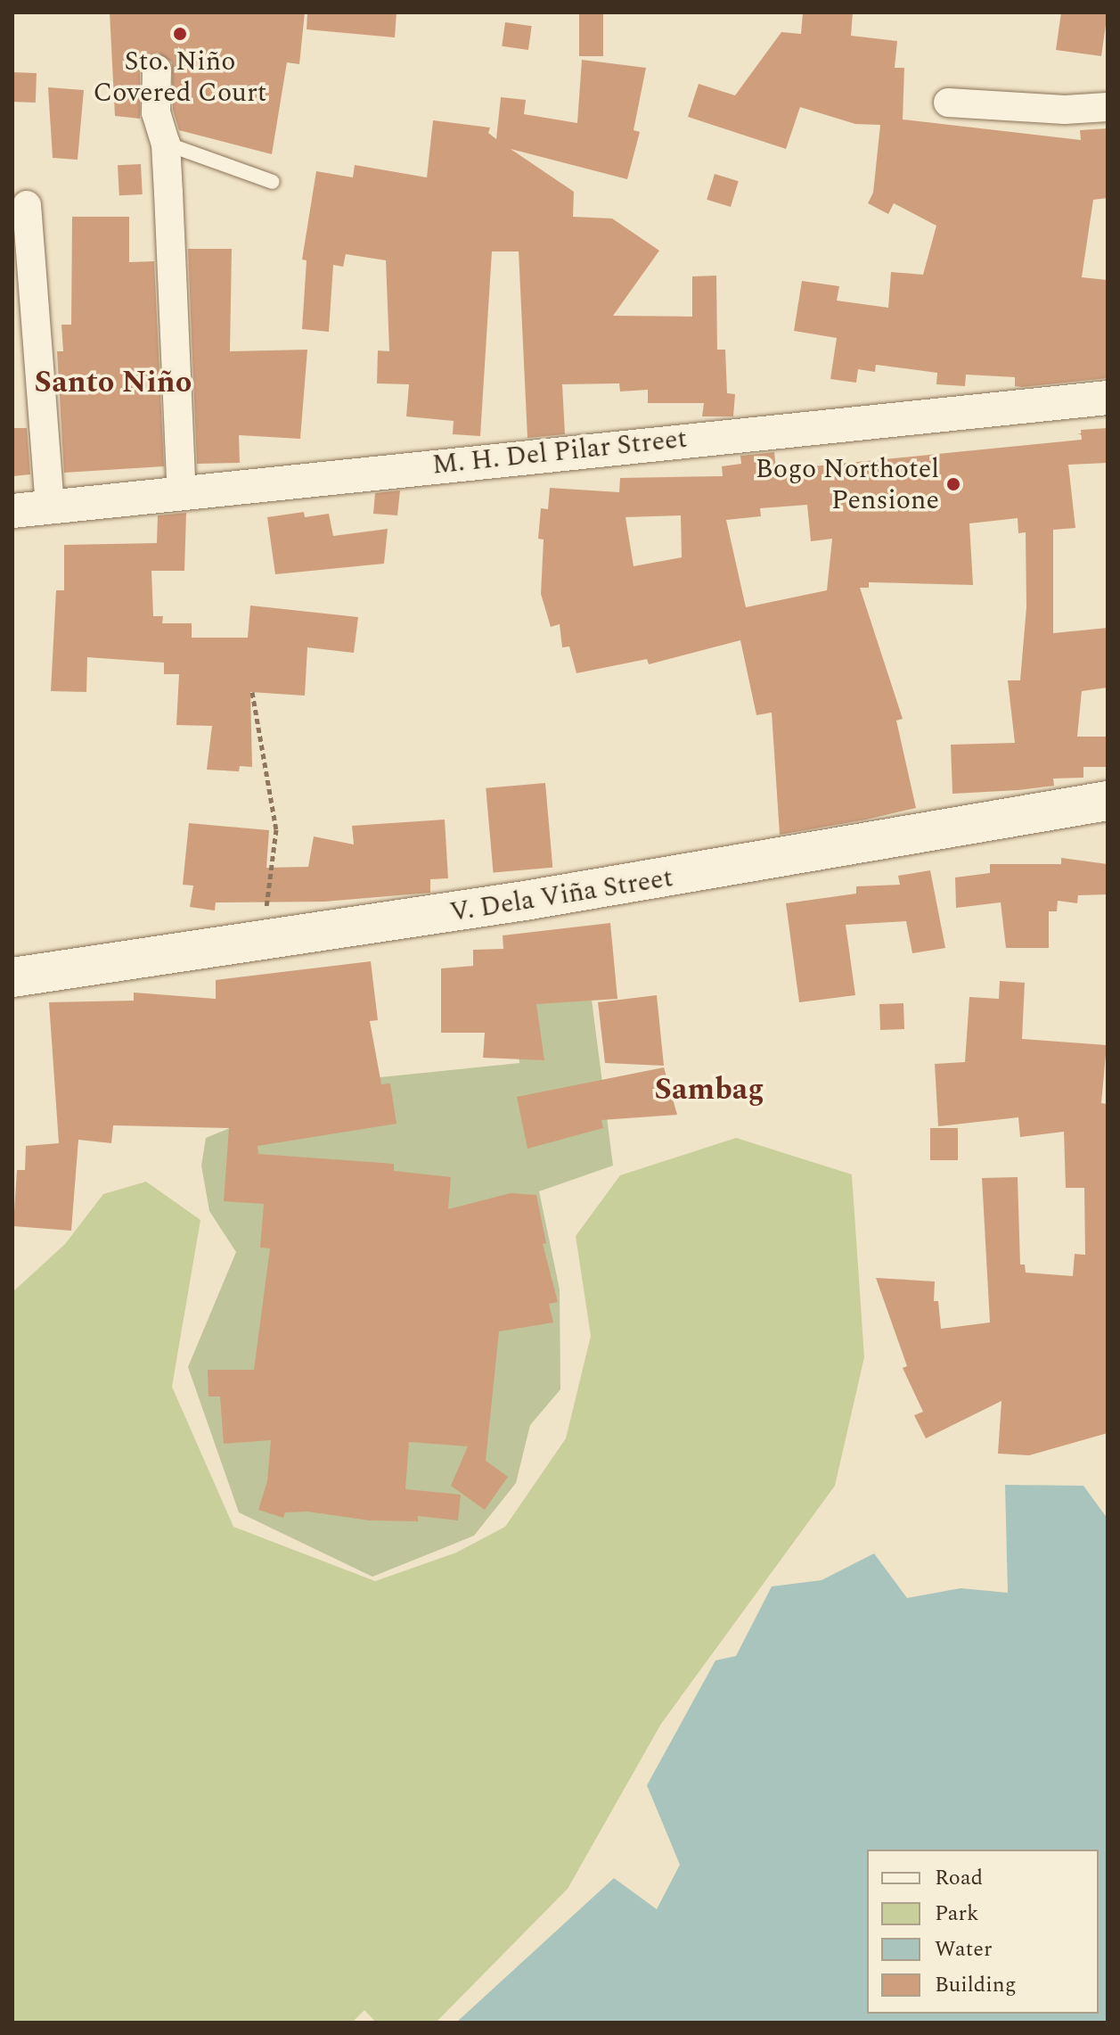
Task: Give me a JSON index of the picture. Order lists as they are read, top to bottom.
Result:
{
  "streets": {
    "main road": ["V. Dela Viña Street"],
    "street": ["M. H. Del Pilar Street"]
  },
  "districts": ["Santo Niño", "Sambag"],
  "places": ["Sto. Niño Covered Court", "Bogo Northotel Pensione"],
  "legend": [
    "Road",
    "Park",
    "Water",
    "Building"
  ]
}
